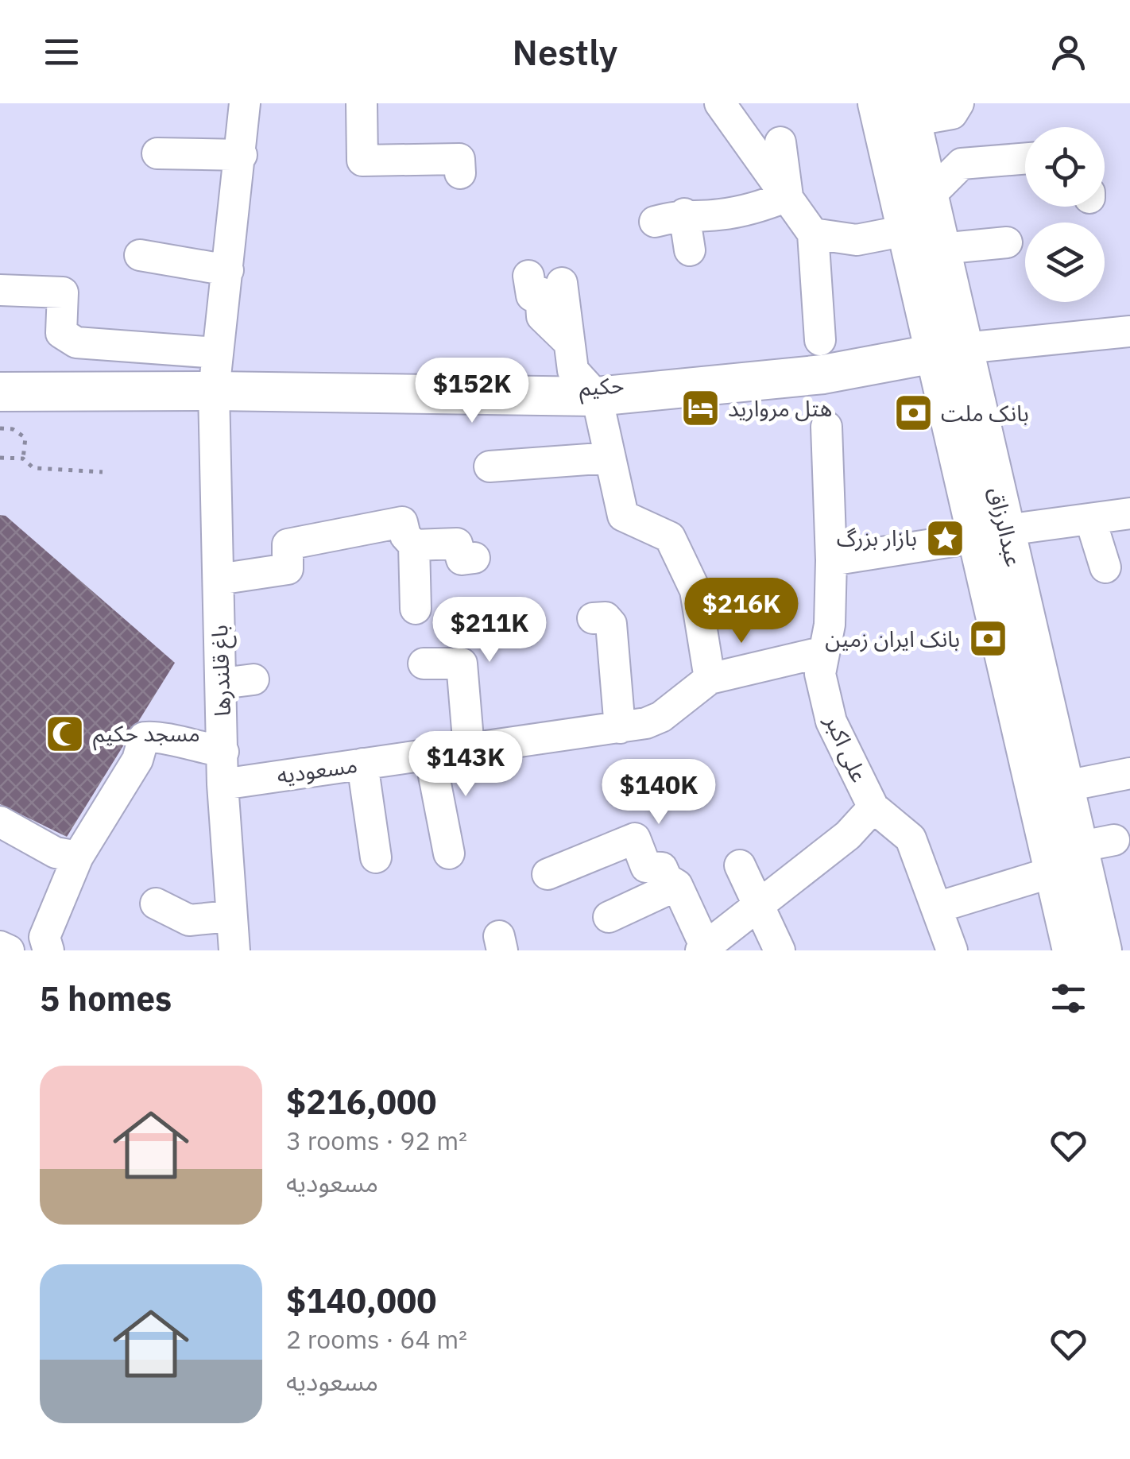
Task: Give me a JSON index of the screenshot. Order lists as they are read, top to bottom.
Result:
{
  "streets": {
    "main road": ["حکیم", "عبدالرزاق"],
    "street": ["باغ قلندرها", "علی اکبر", "مسعودیه"]
  },
  "crossings": [
    ["حکیم", "عبدالرزاق"],
    ["حکیم", "باغ قلندرها"],
    ["باغ قلندرها", "مسعودیه"],
    ["علی اکبر", "مسعودیه"]
  ],
  "places": {
    "hotel": ["هتل مروارید"],
    "bank": ["بانک ملت", "بانک ایران زمین"],
    "place": ["بازار بزرگ"],
    "mosque": ["مسجد حکیم"]
  },
  "page": {
    "header": "Nestly",
    "price": [
      "$152K",
      "$216K",
      "$211K",
      "$143K",
      "$140K"
    ],
    "heading": "5 homes",
    "list": [
      {
        "name": "$216,000",
        "note": "3 rooms · 92 m² · مسعودیه"
      },
      {
        "name": "$140,000",
        "note": "2 rooms · 64 m² · مسعودیه"
      }
    ]
  }
}
